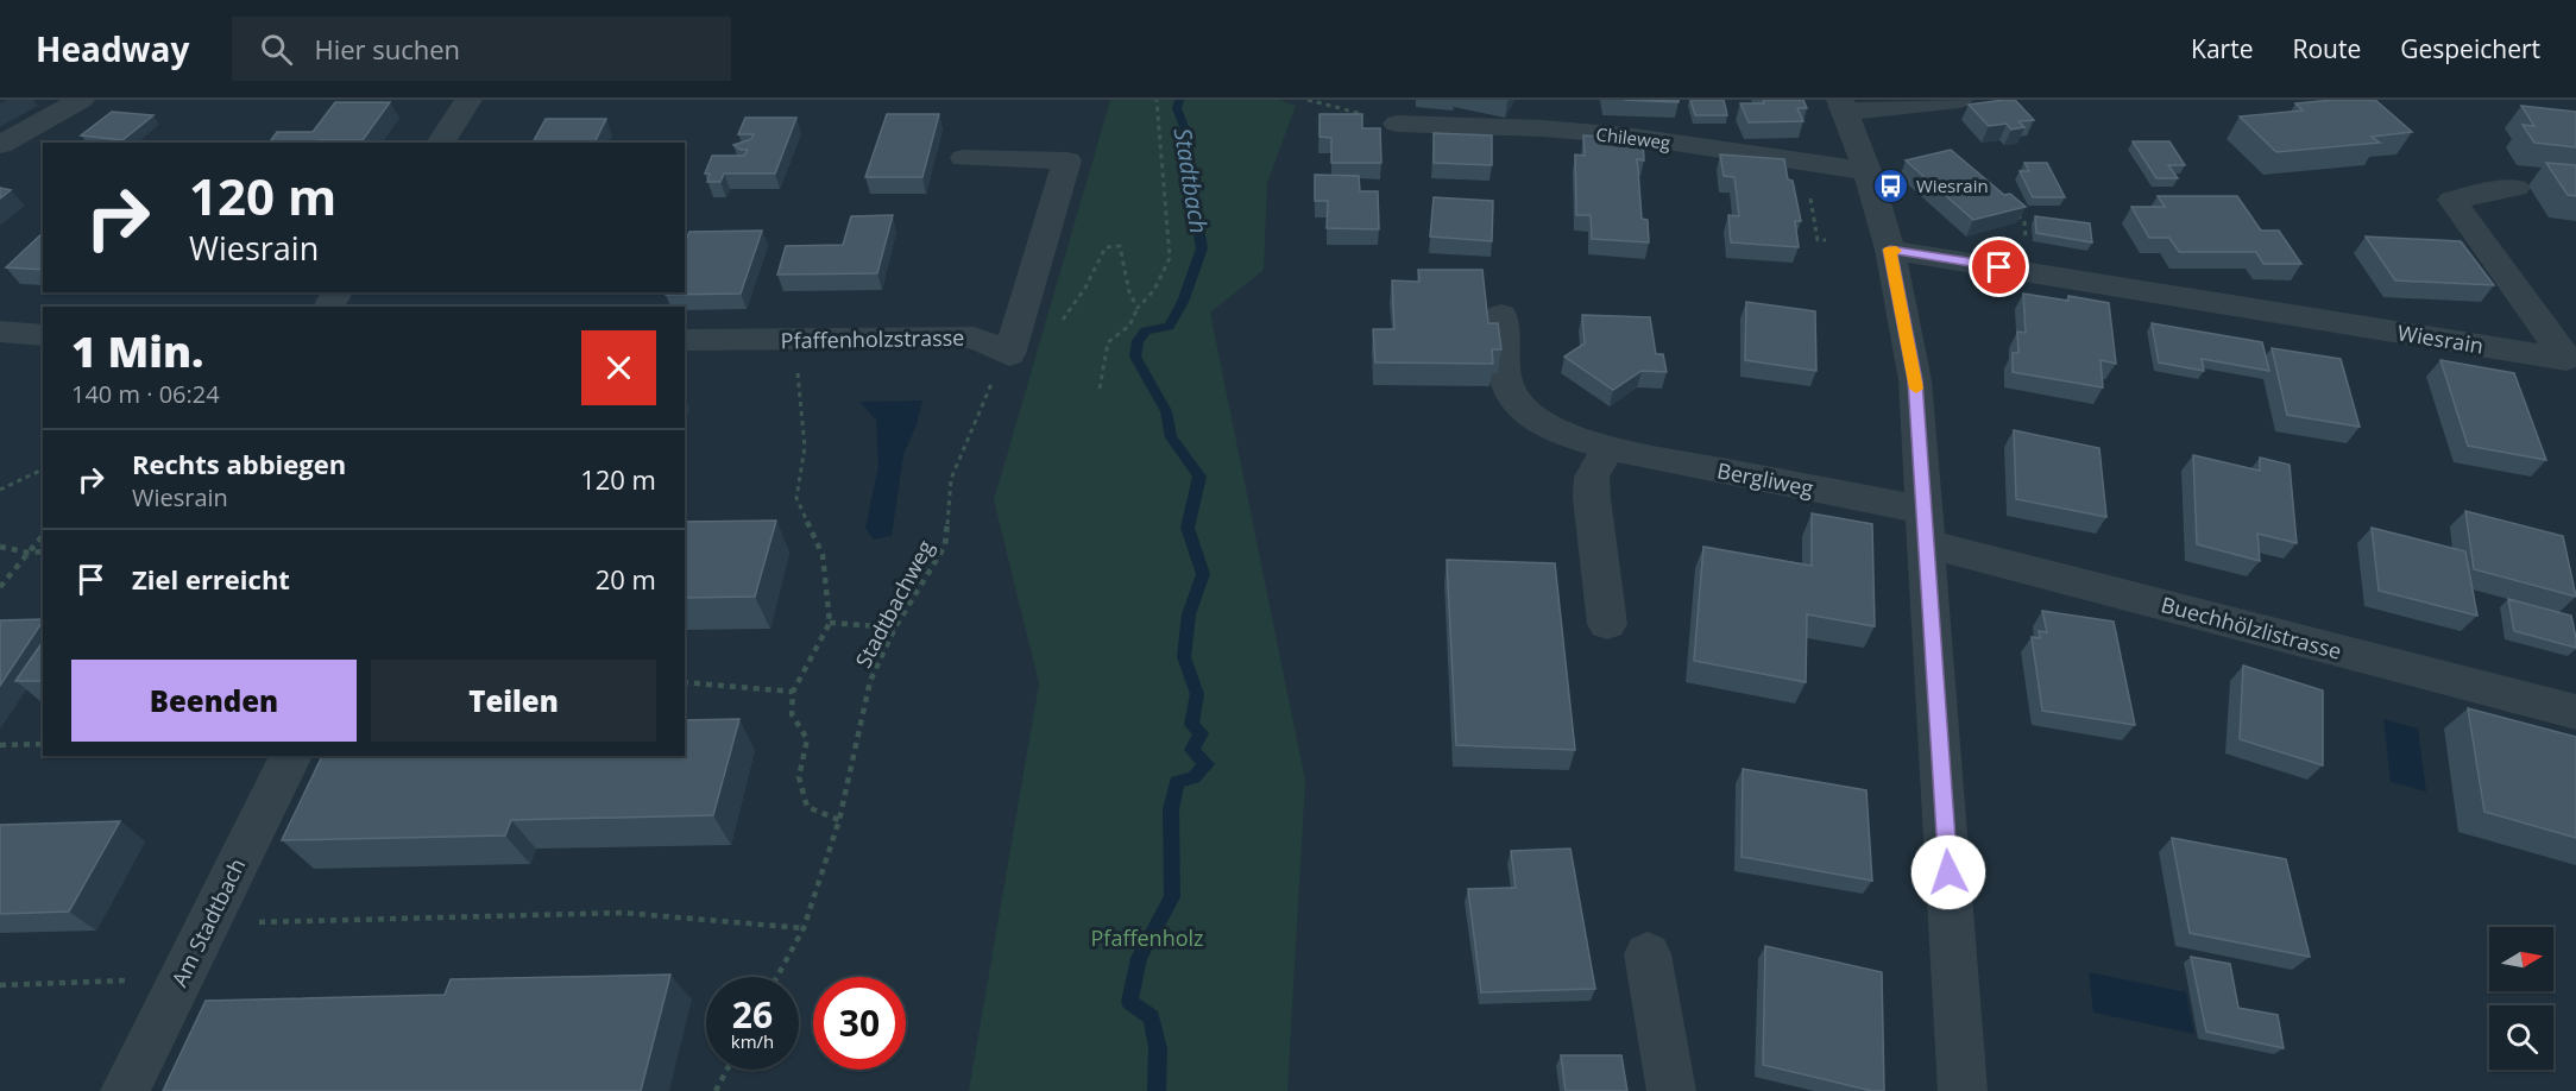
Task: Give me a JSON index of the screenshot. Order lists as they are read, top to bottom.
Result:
{
  "streets": {
    "street": [
      "Chileweg",
      "Pfaffenholzstrasse",
      "Wiesrain",
      "Bergliweg",
      "Buechhölzlistrasse",
      "Am Stadtbach"
    ],
    "path": ["Stadtbachweg"]
  },
  "crossings": [
    ["Pfaffenholzstrasse", "Stadtbachweg"],
    ["Bergliweg", "Buechhölzlistrasse"]
  ],
  "water": ["Stadtbach"],
  "parks": ["Pfaffenholz"],
  "places": {
    "bus stop": ["Wiesrain"]
  },
  "north": "right",
  "page": {
    "header": "Headway",
    "search": "Hier suchen",
    "nav": ["Karte", "Route", "Gespeichert"],
    "turn": ["120 m", "Wiesrain"],
    "heading": ["1 Min.", "140 m · 06:24"],
    "list": [
      {
        "name": "Rechts abbiegen",
        "note": "Wiesrain",
        "value": "120 m"
      },
      {
        "name": "Ziel erreicht",
        "value": "20 m"
      }
    ],
    "buttons": ["Beenden", "Teilen"],
    "speed": "26 km/h",
    "limit": "30"
  }
}
